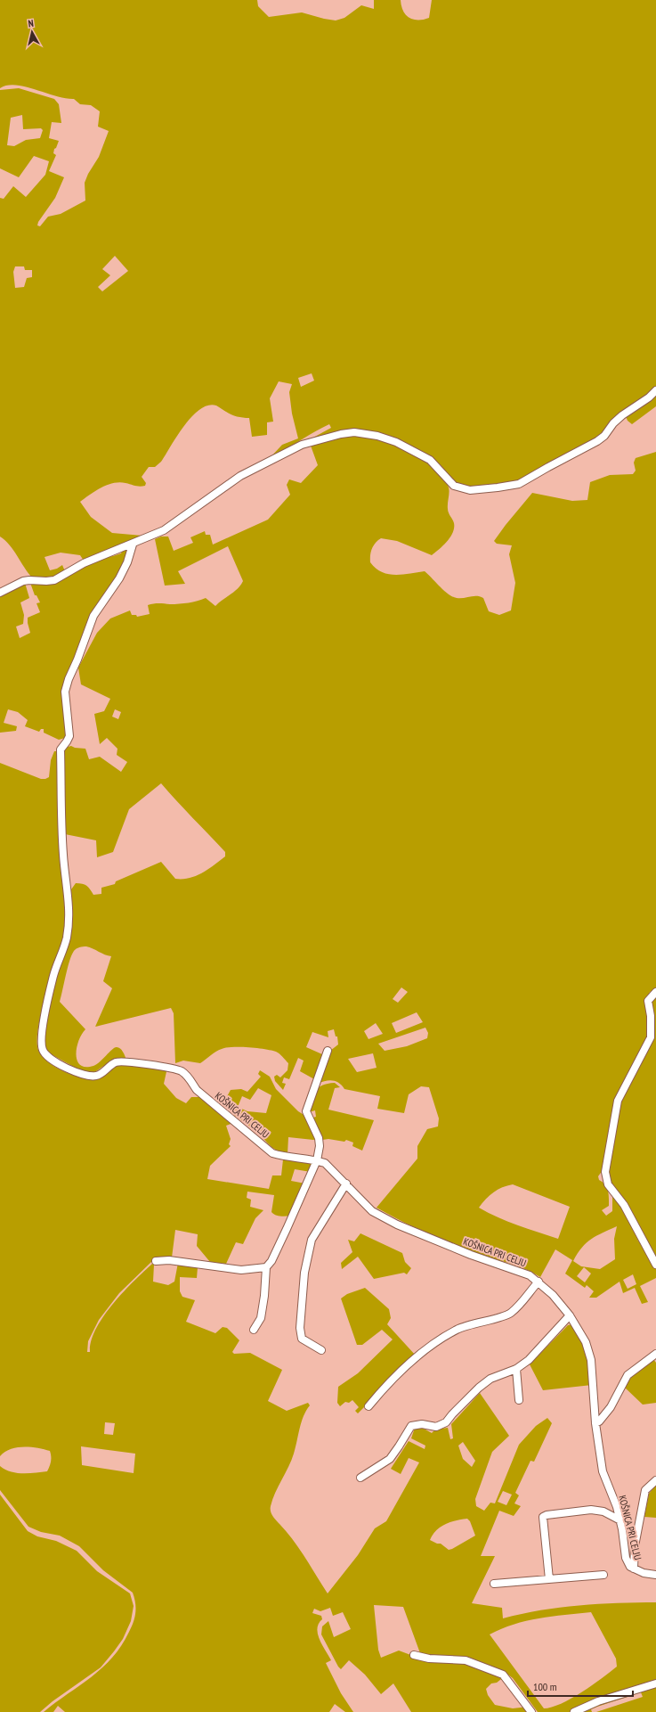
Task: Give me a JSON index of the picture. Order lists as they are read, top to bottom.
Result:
{
  "streets": {
    "street": ["KOŠNICA PRI CELJU"]
  },
  "scale_bar": "100 m",
  "north": "top"
}
